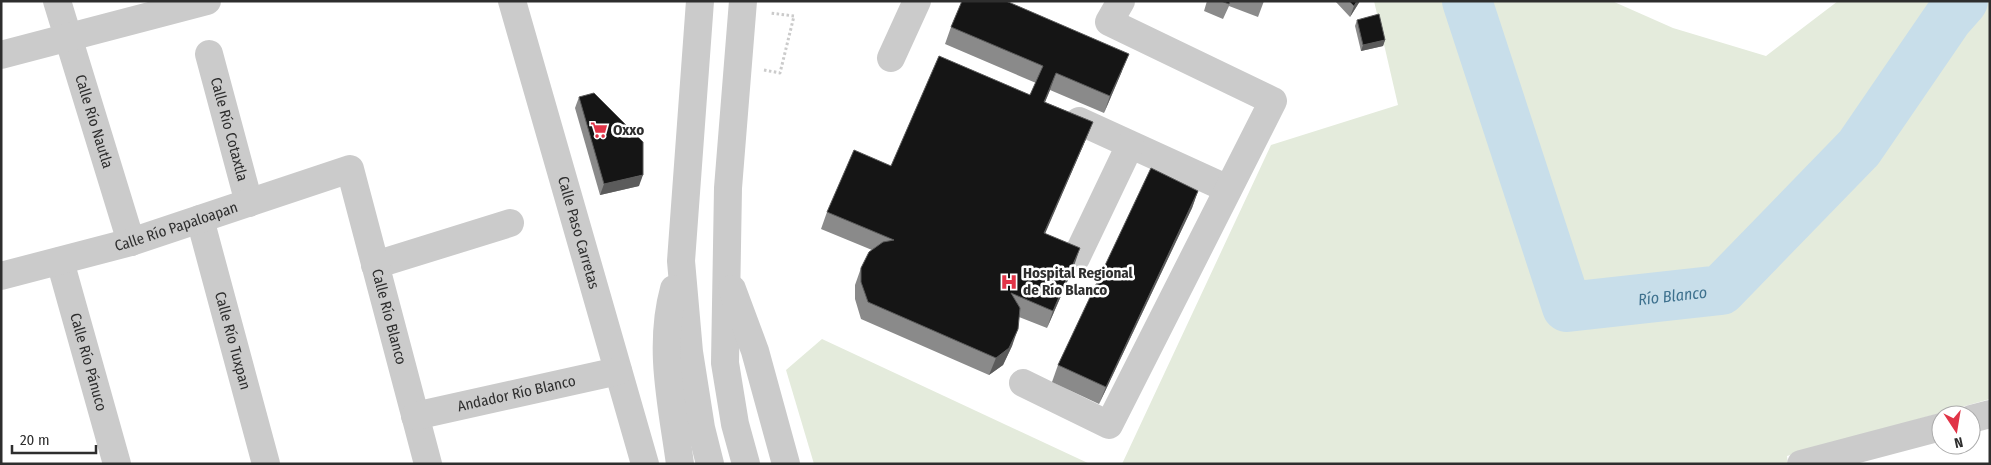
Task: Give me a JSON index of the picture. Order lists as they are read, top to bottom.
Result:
{
  "streets": {
    "street": [
      "Calle Río Nautla",
      "Calle Río Cotaxtla",
      "Calle Río Papaloapan",
      "Calle Paso Carretas",
      "Calle Río Blanco",
      "Calle Río Tuxpan",
      "Calle Río Pánuco",
      "Andador Río Blanco"
    ]
  },
  "crossings": [
    ["Calle Río Nautla", "Calle Río Papaloapan"],
    ["Calle Río Cotaxtla", "Calle Río Papaloapan"],
    ["Calle Río Papaloapan", "Calle Río Blanco"],
    ["Calle Río Papaloapan", "Calle Río Tuxpan"],
    ["Calle Río Papaloapan", "Calle Río Pánuco"],
    ["Calle Paso Carretas", "Andador Río Blanco"],
    ["Calle Río Blanco", "Andador Río Blanco"]
  ],
  "water": ["Río Blanco"],
  "places": {
    "supermarket": ["Oxxo"],
    "hospital": ["Hospital Regional de Río Blanco"]
  },
  "scale_bar": "20 m",
  "north": "bottom"
}
